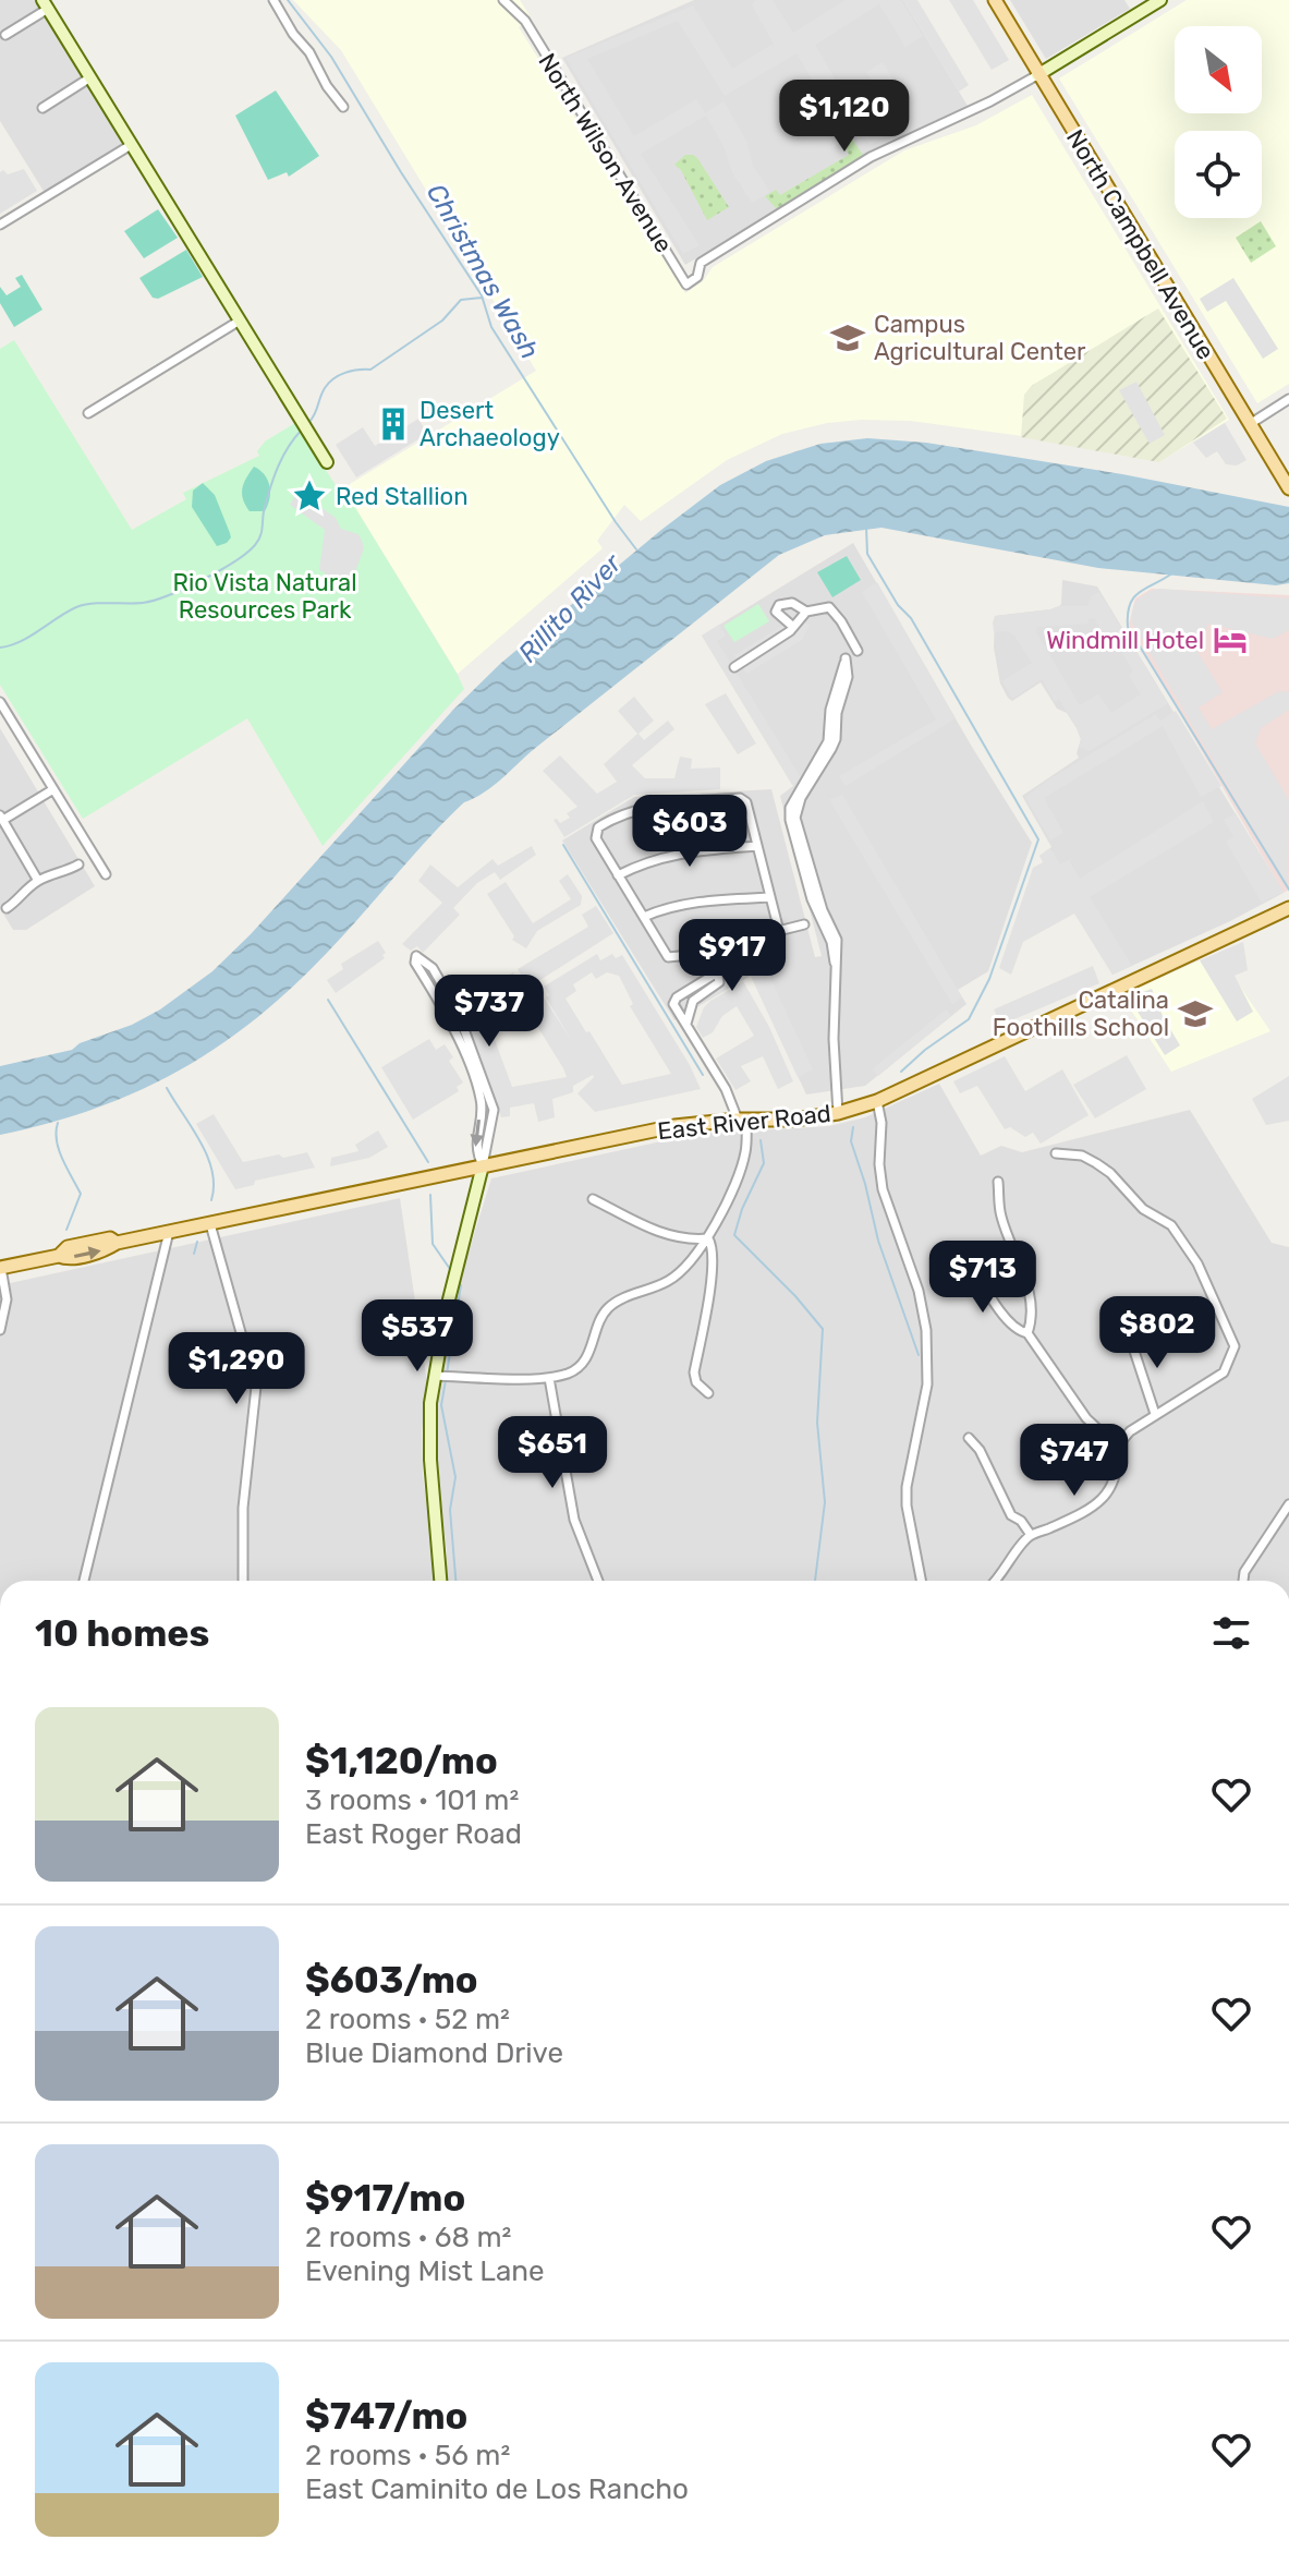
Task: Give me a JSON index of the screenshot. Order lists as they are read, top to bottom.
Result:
{
  "streets": {
    "main road": ["North Campbell Avenue", "East River Road"],
    "street": ["North Wilson Avenue"]
  },
  "crossings": [
    ["North Wilson Avenue", "North Campbell Avenue"]
  ],
  "water": ["Christmas Wash", "Rillito River"],
  "parks": ["Rio Vista Natural Resources Park"],
  "places": {
    "school or university": ["Campus Agricultural Center", "Catalina Foothills School"],
    "building": ["Desert Archaeology"],
    "place": ["Red Stallion"],
    "hotel": ["Windmill Hotel"]
  },
  "north": "bottom right",
  "page": {
    "price": [
      "$1,120",
      "$603",
      "$917",
      "$737",
      "$713",
      "$802",
      "$537",
      "$1,290",
      "$651",
      "$747"
    ],
    "heading": "10 homes",
    "list": [
      {
        "name": "$1,120/mo",
        "note": "3 rooms · 101 m² · East Roger Road"
      },
      {
        "name": "$603/mo",
        "note": "2 rooms · 52 m² · Blue Diamond Drive"
      },
      {
        "name": "$917/mo",
        "note": "2 rooms · 68 m² · Evening Mist Lane"
      },
      {
        "name": "$747/mo",
        "note": "2 rooms · 56 m² · East Caminito de Los Rancho"
      }
    ]
  }
}
